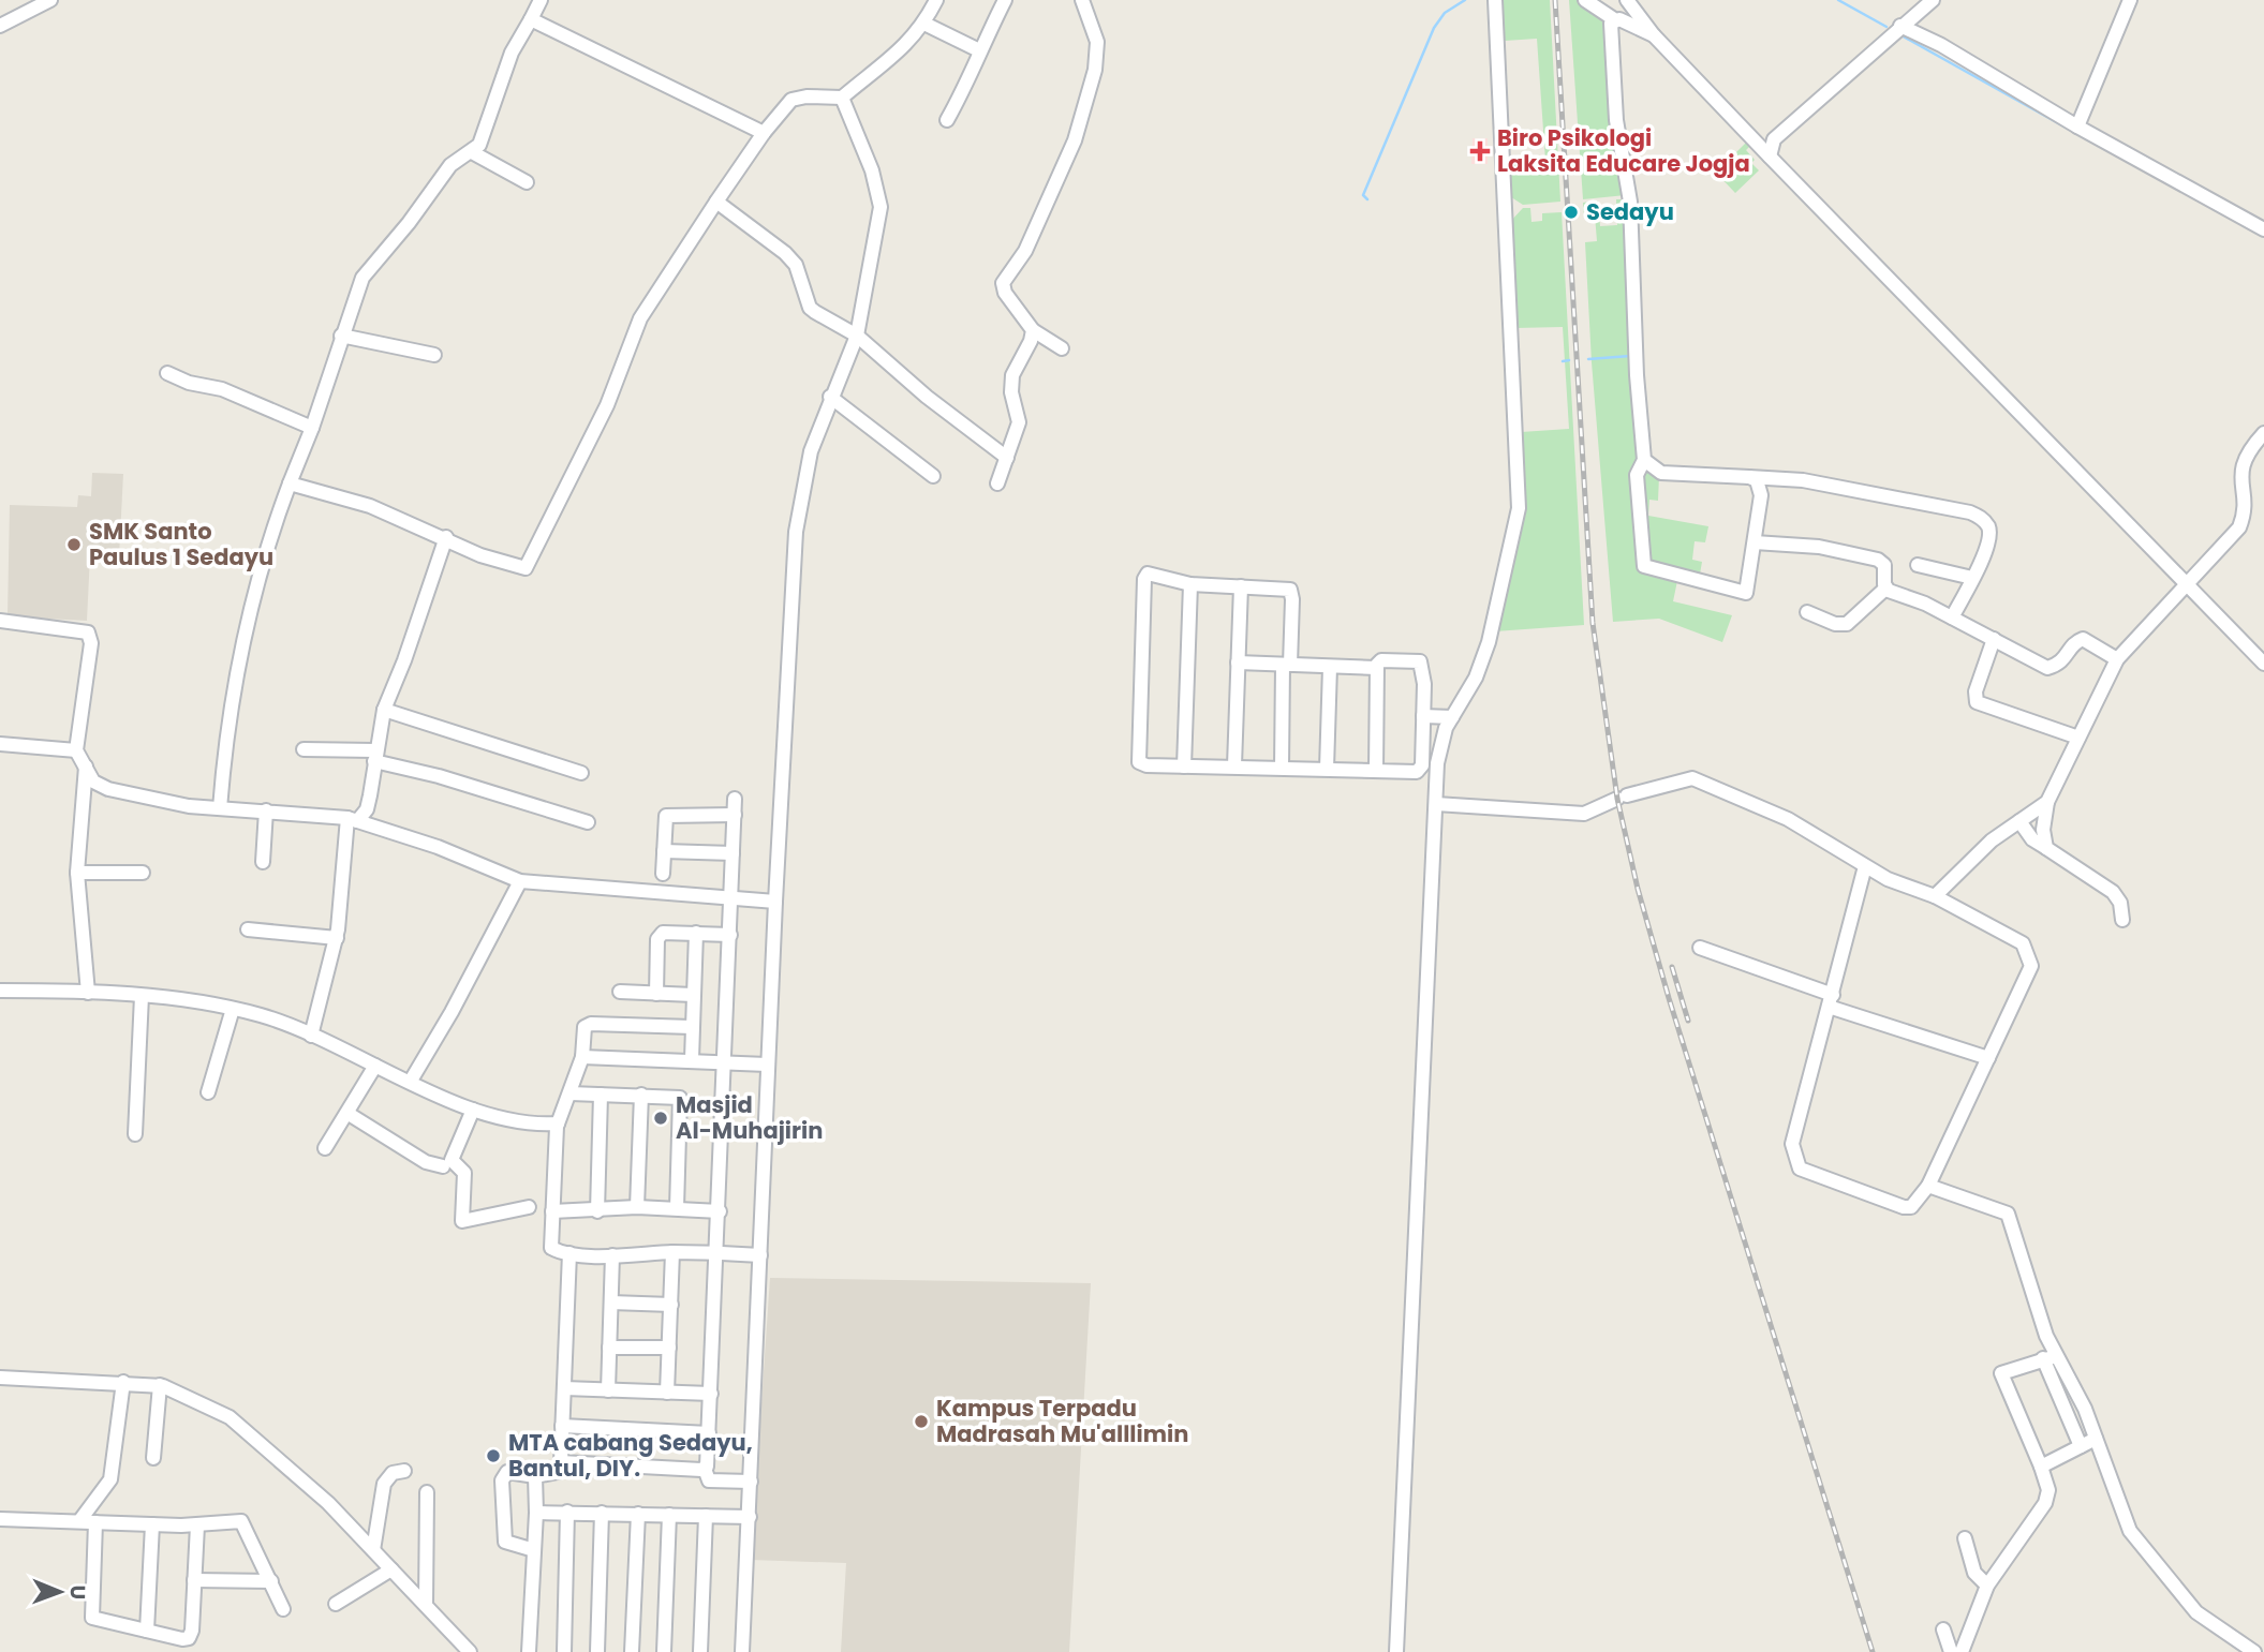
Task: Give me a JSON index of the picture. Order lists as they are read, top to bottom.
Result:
{
  "places": {
    "health": ["Biro Psikologi Laksita Educare Jogja"],
    "other": [
      "Sedayu",
      "SMK Santo Paulus 1 Sedayu",
      "Masjid Al-Muhajirin",
      "Kampus Terpadu Madrasah Mu'alllimin",
      "MTA cabang Sedayu, Bantul, DIY."
    ]
  },
  "north": "right"
}
